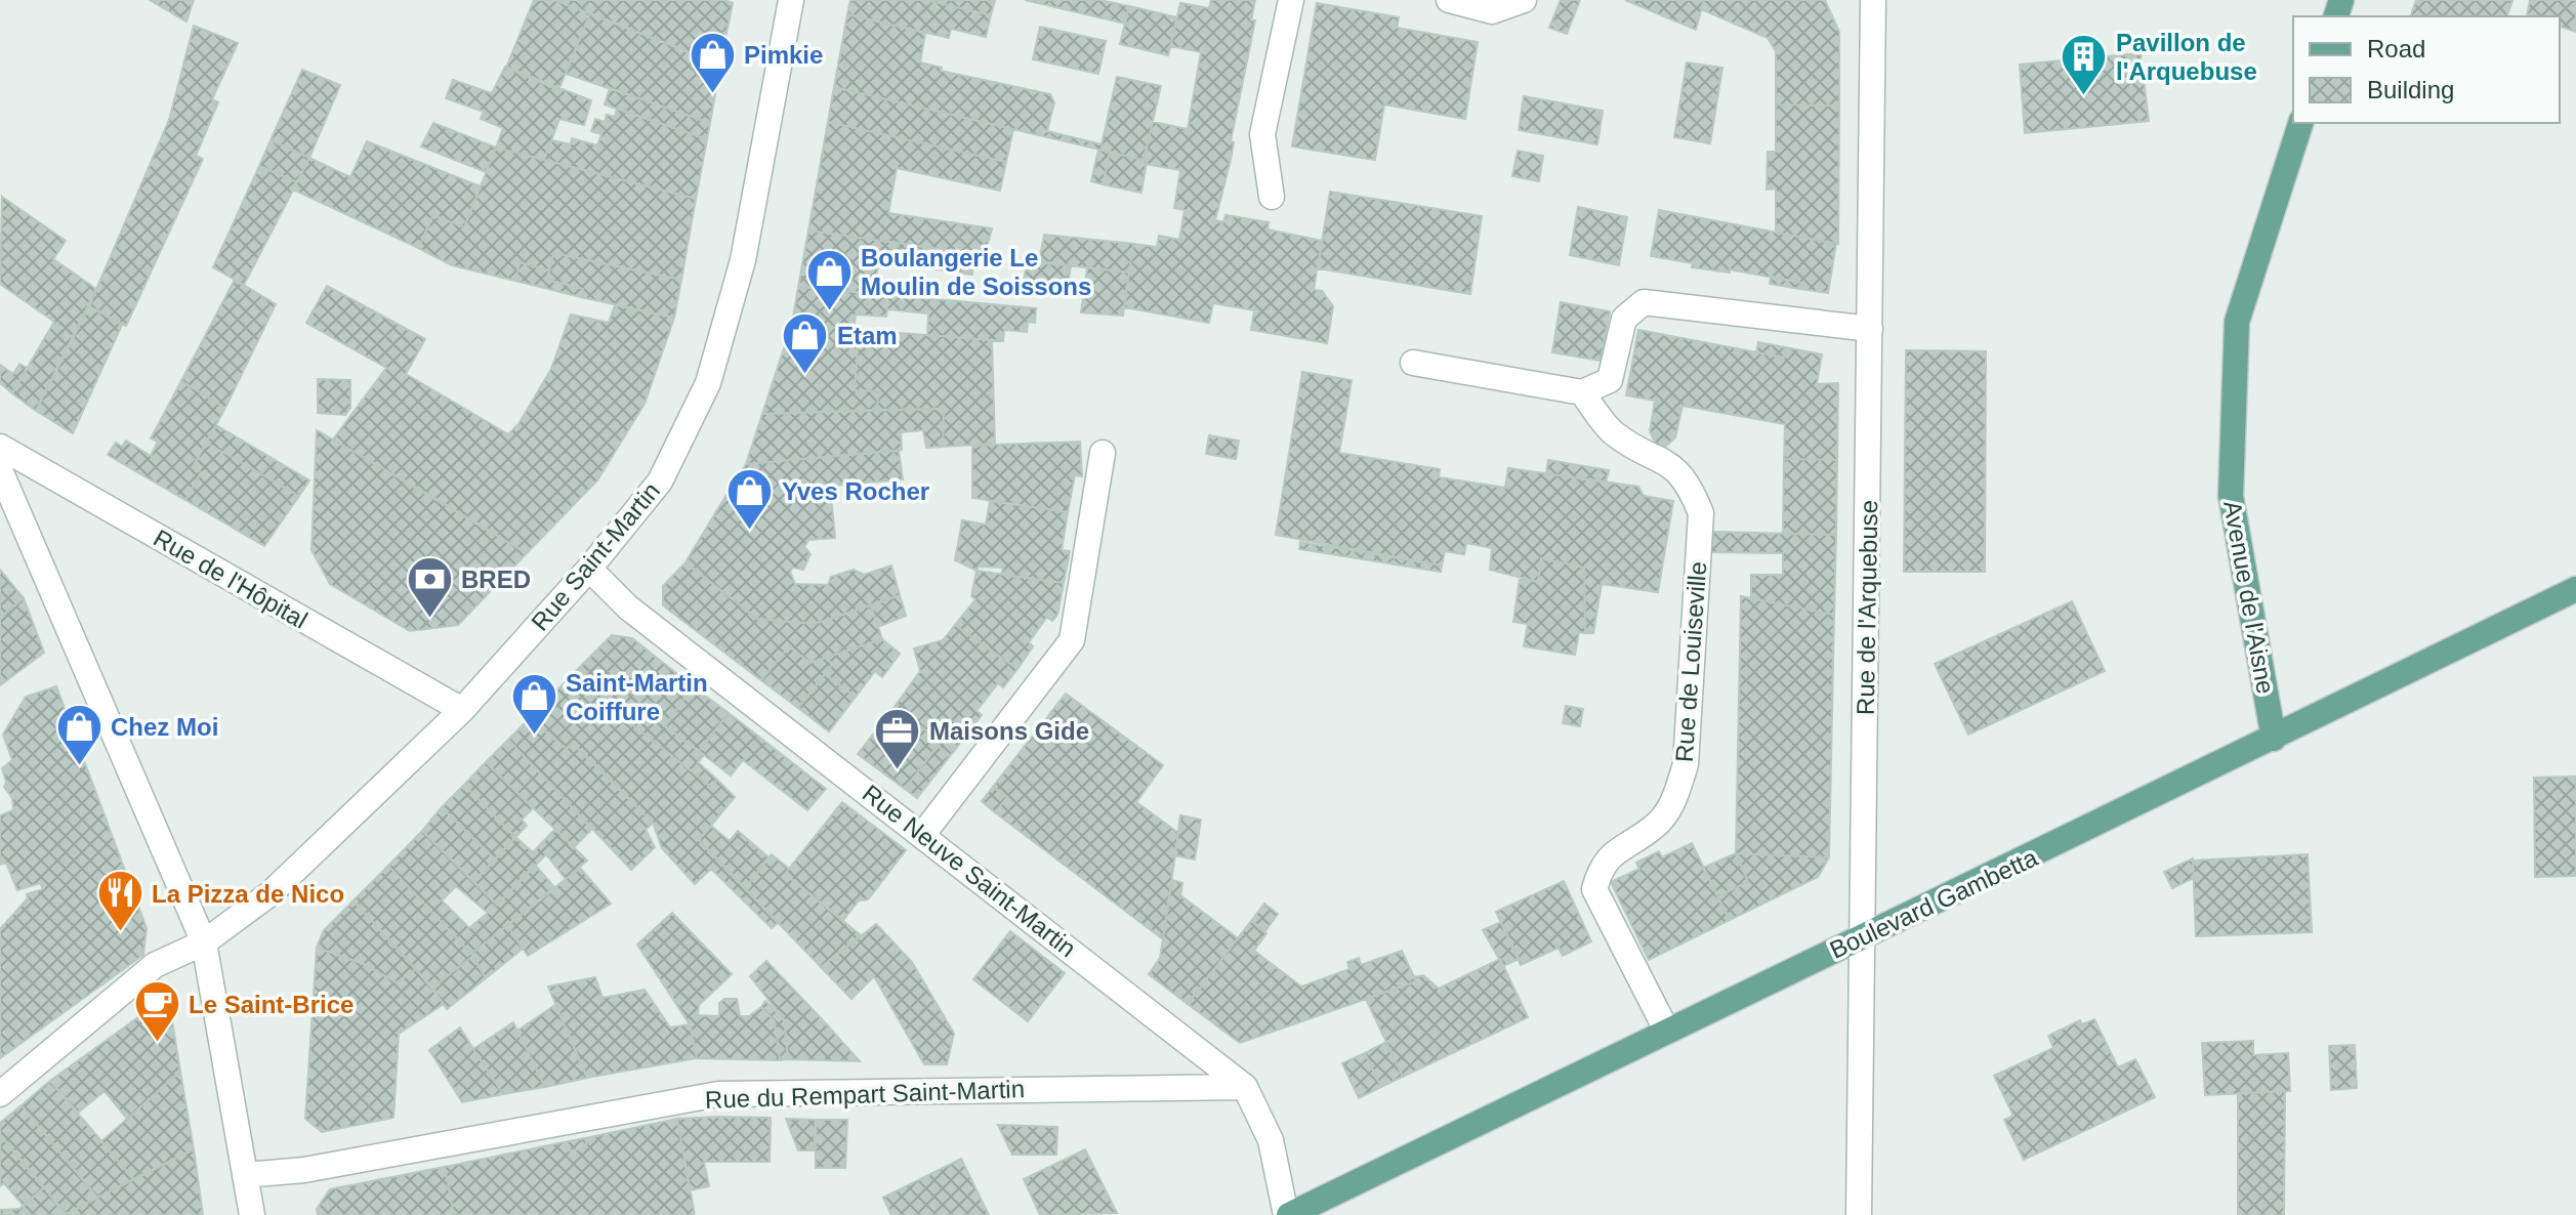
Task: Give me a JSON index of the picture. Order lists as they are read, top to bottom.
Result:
{
  "streets": {
    "main road": ["Avenue de l'Aisne", "Boulevard Gambetta"],
    "street": [
      "Rue Saint-Martin",
      "Rue de l'Hôpital",
      "Rue de l'Arquebuse",
      "Rue de Louiseville",
      "Rue Neuve Saint-Martin",
      "Rue du Rempart Saint-Martin"
    ]
  },
  "crossings": [
    ["Rue Saint-Martin", "Rue de l'Hôpital"],
    ["Rue Saint-Martin", "Rue Neuve Saint-Martin"],
    ["Avenue de l'Aisne", "Boulevard Gambetta"],
    ["Rue de l'Arquebuse", "Boulevard Gambetta"],
    ["Rue de Louiseville", "Boulevard Gambetta"],
    ["Rue Neuve Saint-Martin", "Boulevard Gambetta"],
    ["Rue Neuve Saint-Martin", "Rue du Rempart Saint-Martin"]
  ],
  "places": {
    "shop": [
      "Pimkie",
      "Boulangerie Le Moulin de Soissons",
      "Etam",
      "Yves Rocher",
      "Saint-Martin Coiffure",
      "Chez Moi"
    ],
    "building": ["Pavillon de l'Arquebuse"],
    "bank": ["BRED"],
    "office": ["Maisons Gide"],
    "restaurant": ["La Pizza de Nico"],
    "cafe": ["Le Saint-Brice"]
  },
  "legend": ["Road", "Building"]
}
